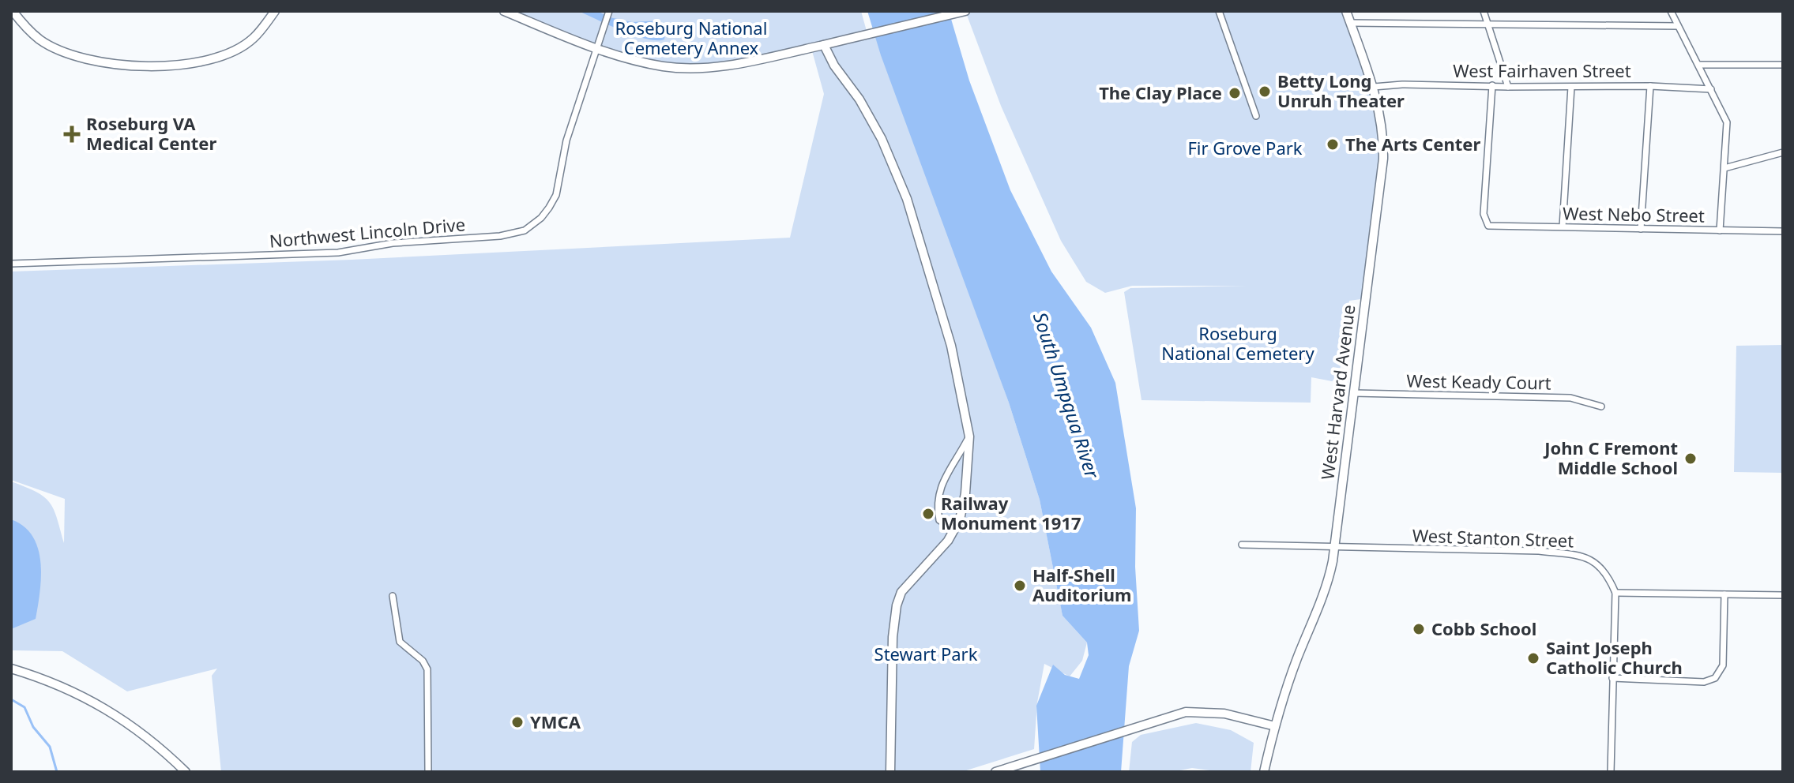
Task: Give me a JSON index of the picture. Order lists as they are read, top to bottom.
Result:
{
  "streets": {
    "street": [
      "West Fairhaven Street",
      "West Nebo Street",
      "Northwest Lincoln Drive",
      "West Keady Court",
      "West Harvard Avenue",
      "West Stanton Street"
    ]
  },
  "crossings": [
    ["West Fairhaven Street", "West Nebo Street"],
    ["West Fairhaven Street", "West Harvard Avenue"],
    ["West Keady Court", "West Harvard Avenue"],
    ["West Harvard Avenue", "West Stanton Street"]
  ],
  "water": ["South Umpqua River"],
  "parks": [
    "Roseburg National Cemetery Annex",
    "Fir Grove Park",
    "Roseburg National Cemetery",
    "Stewart Park"
  ],
  "places": {
    "other": [
      "Betty Long Unruh Theater",
      "The Clay Place",
      "The Arts Center",
      "John C Fremont Middle School",
      "Railway Monument 1917",
      "Half-Shell Auditorium",
      "Cobb School",
      "Saint Joseph Catholic Church",
      "YMCA"
    ],
    "health": ["Roseburg VA Medical Center"]
  }
}
